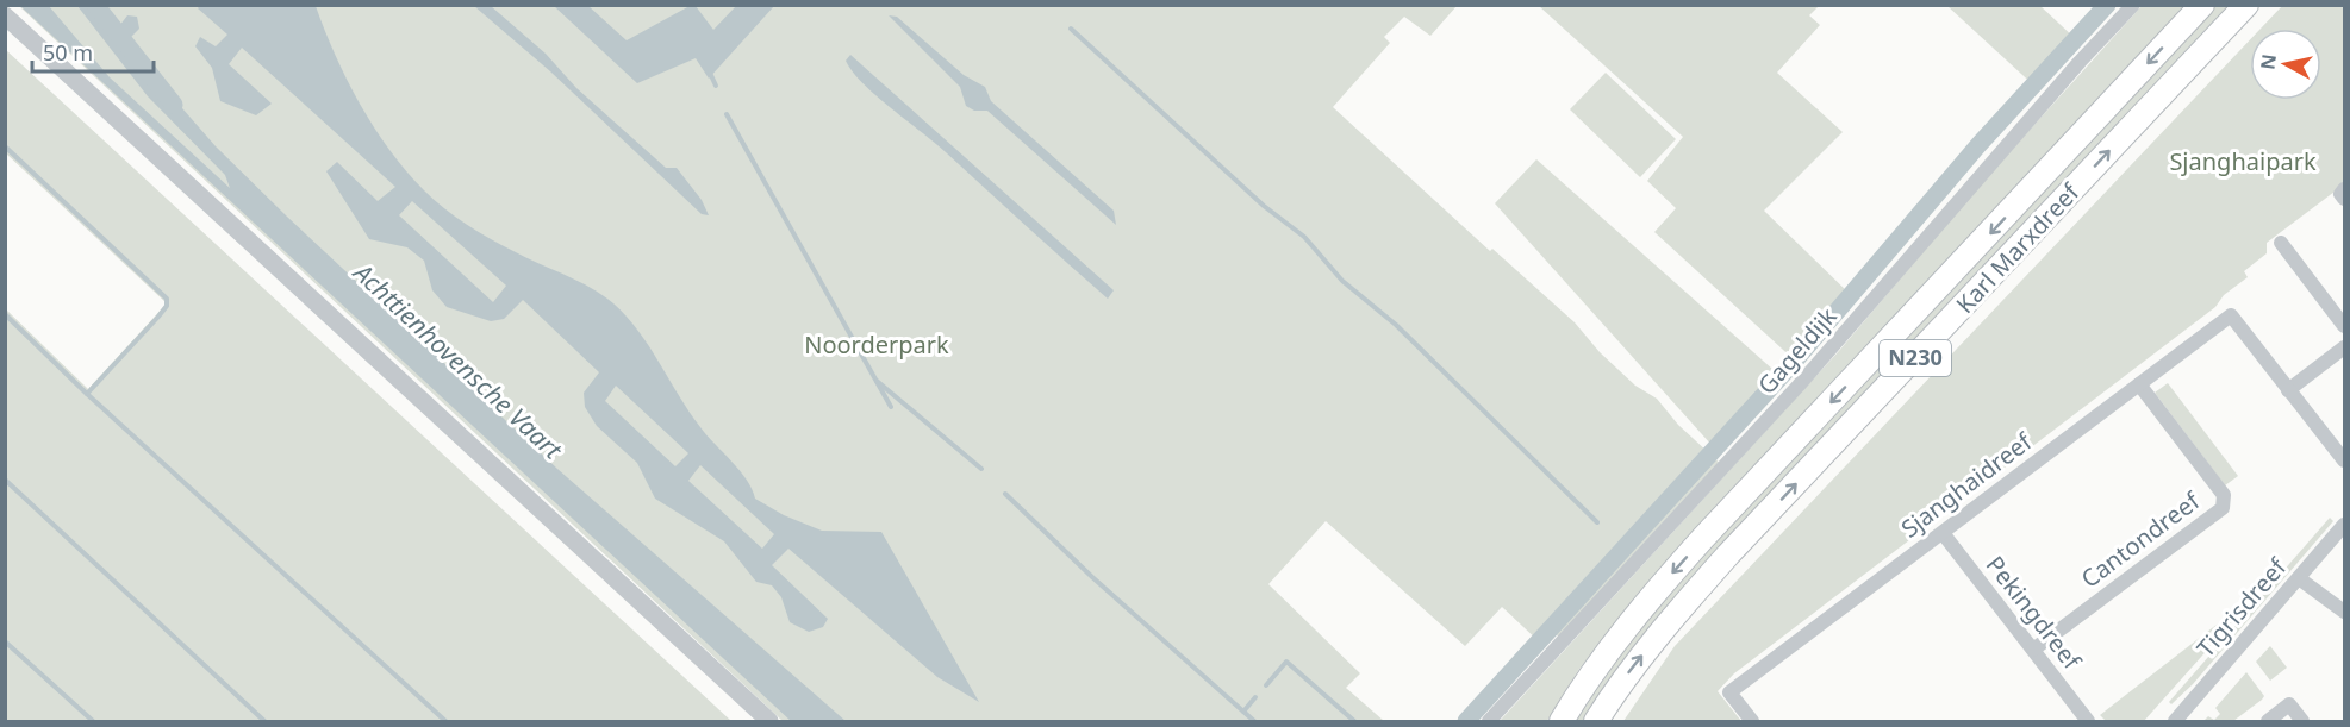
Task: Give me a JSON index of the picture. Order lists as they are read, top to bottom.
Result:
{
  "streets": {
    "highway": ["Karl Marxdreef", "N230"],
    "street": [
      "Gageldijk",
      "Sjanghaidreef",
      "Cantondreef",
      "Tigrisdreef",
      "Pekingdreef"
    ]
  },
  "crossings": [
    ["Sjanghaidreef", "Cantondreef"],
    ["Sjanghaidreef", "Pekingdreef"],
    ["Cantondreef", "Pekingdreef"]
  ],
  "water": ["Achttienhovensche Vaart"],
  "parks": ["Sjanghaipark", "Noorderpark"],
  "scale_bar": "50 m",
  "north": "left"
}
